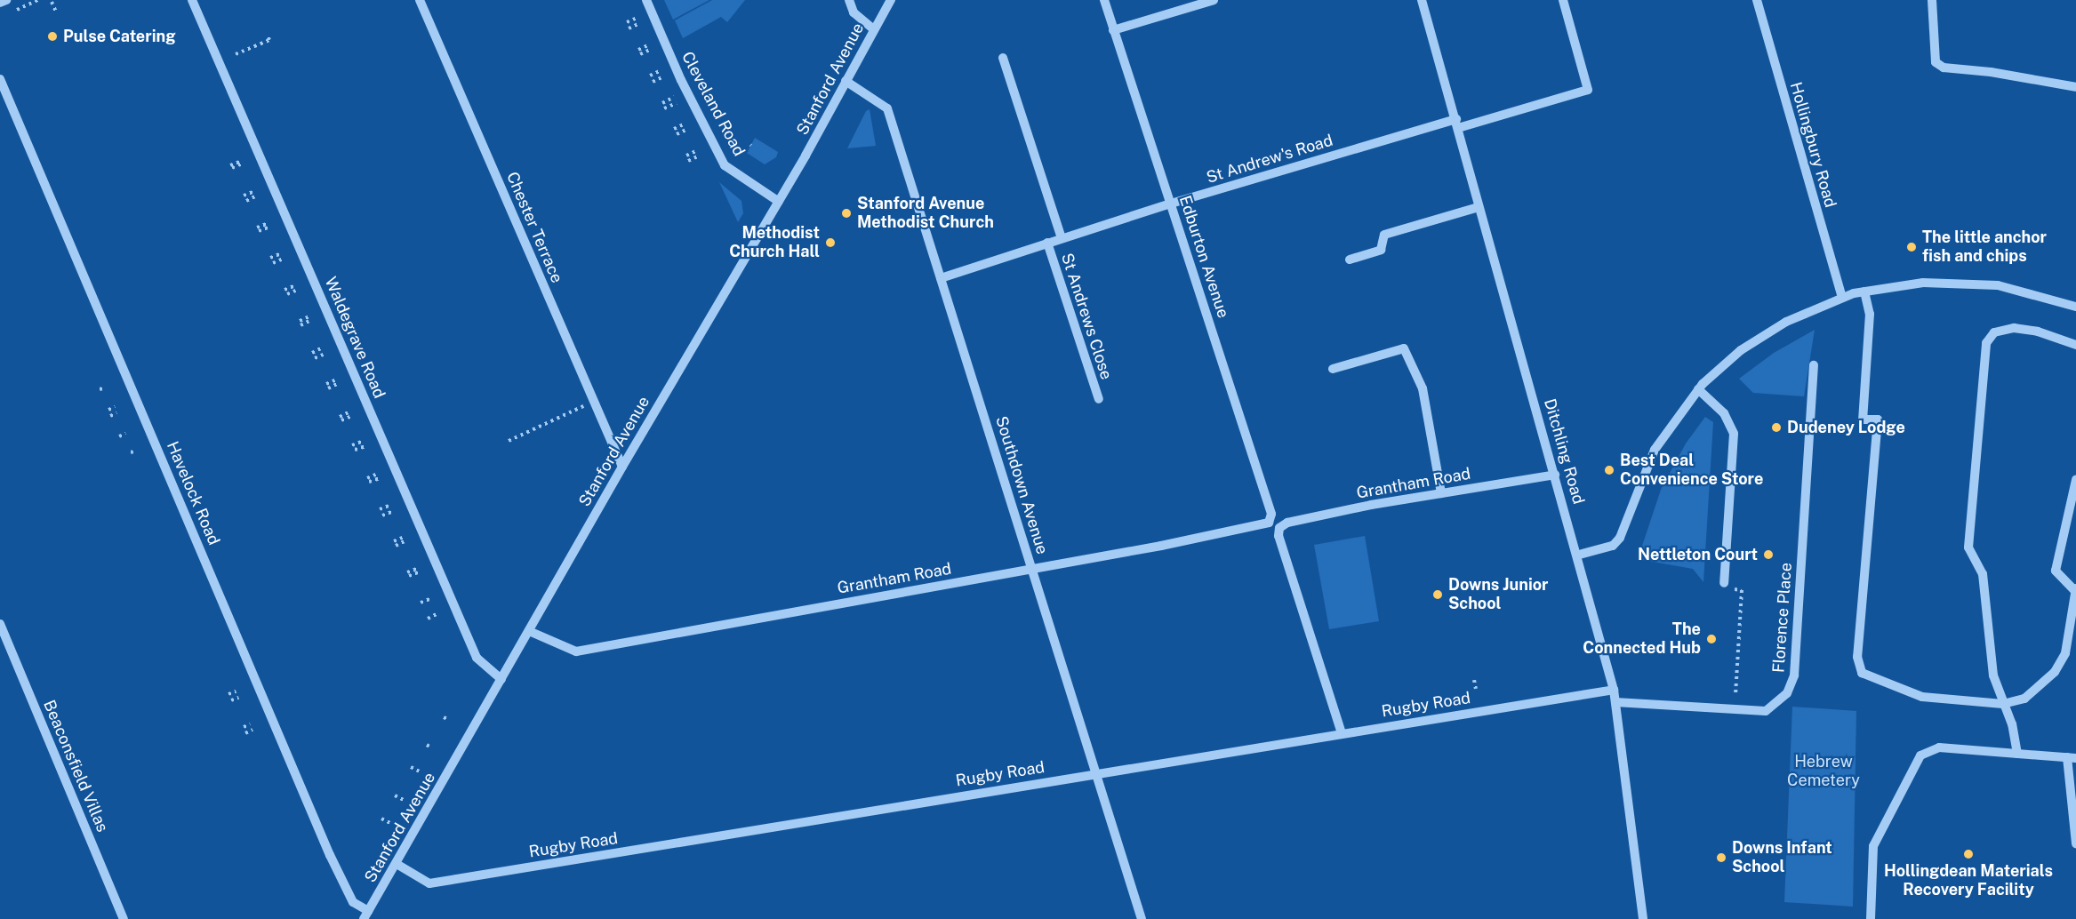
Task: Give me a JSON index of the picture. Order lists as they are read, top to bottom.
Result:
{
  "streets": {
    "street": [
      "Stanford Avenue",
      "Cleveland Road",
      "Hollingbury Road",
      "St Andrew's Road",
      "Chester Terrace",
      "Edburton Avenue",
      "St Andrews Close",
      "Waldegrave Road",
      "Ditchling Road",
      "Grantham Road",
      "Southdown Avenue",
      "Havelock Road",
      "Florence Place",
      "Rugby Road",
      "Beaconsfield Villas"
    ]
  },
  "crossings": [
    ["Stanford Avenue", "Cleveland Road"],
    ["Stanford Avenue", "Chester Terrace"],
    ["Stanford Avenue", "Waldegrave Road"],
    ["Stanford Avenue", "Grantham Road"],
    ["Stanford Avenue", "Southdown Avenue"],
    ["Stanford Avenue", "Havelock Road"],
    ["Stanford Avenue", "Rugby Road"],
    ["St Andrew's Road", "Edburton Avenue"],
    ["St Andrew's Road", "St Andrews Close"],
    ["St Andrew's Road", "Ditchling Road"],
    ["St Andrew's Road", "Southdown Avenue"],
    ["Edburton Avenue", "Grantham Road"],
    ["Ditchling Road", "Grantham Road"],
    ["Ditchling Road", "Florence Place"],
    ["Ditchling Road", "Rugby Road"],
    ["Grantham Road", "Southdown Avenue"],
    ["Grantham Road", "Rugby Road"],
    ["Southdown Avenue", "Rugby Road"]
  ],
  "parks": ["Hebrew Cemetery"],
  "places": [
    "Pulse Catering",
    "Stanford Avenue Methodist Church",
    "Methodist Church Hall",
    "The little anchor fish and chips",
    "Dudeney Lodge",
    "Best Deal Convenience Store",
    "Nettleton Court",
    "Downs Junior School",
    "The Connected Hub",
    "Hollingdean Materials Recovery Facility",
    "Downs Infant School"
  ]
}
